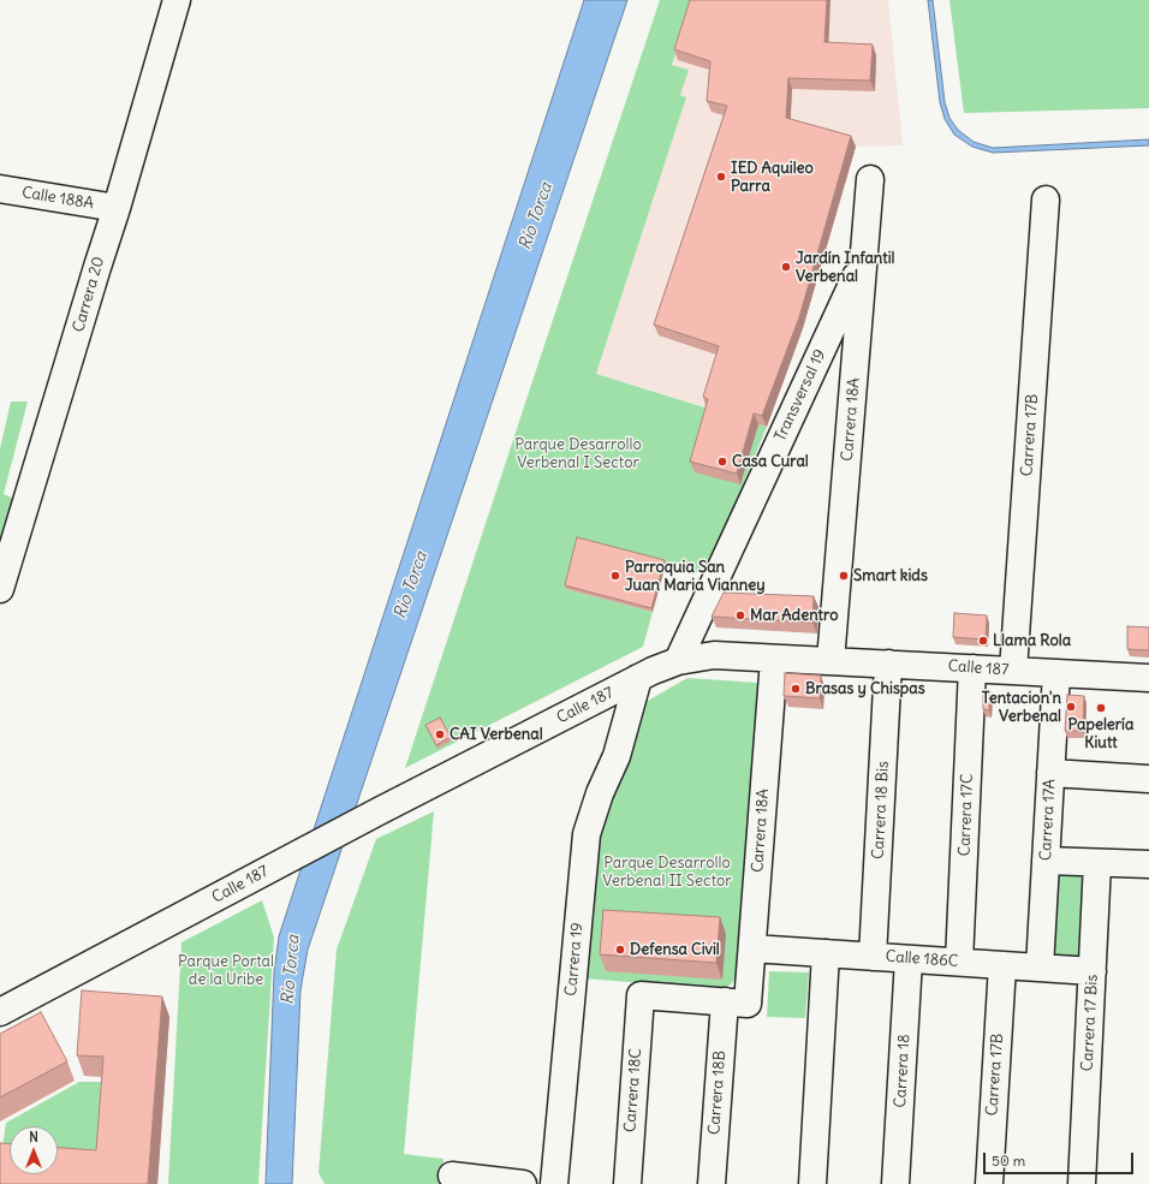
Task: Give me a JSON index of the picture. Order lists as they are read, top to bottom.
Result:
{
  "streets": {
    "street": [
      "Calle 188A",
      "Carrera 20",
      "Transversal 19",
      "Carrera 18A",
      "Carrera 17B",
      "Calle 187",
      "Carrera 18 Bis",
      "Carrera 17C",
      "Carrera 17A",
      "Carrera 19",
      "Calle 186C",
      "Carrera 17 Bis",
      "Carrera 18",
      "Carrera 18C",
      "Carrera 18B"
    ]
  },
  "crossings": [
    ["Calle 188A", "Carrera 20"],
    ["Transversal 19", "Carrera 18A"],
    ["Transversal 19", "Calle 187"],
    ["Carrera 18A", "Calle 187"],
    ["Carrera 18A", "Calle 186C"],
    ["Carrera 18A", "Carrera 18C"],
    ["Carrera 18A", "Carrera 18B"],
    ["Carrera 17B", "Calle 187"],
    ["Carrera 17B", "Calle 186C"],
    ["Calle 187", "Carrera 18 Bis"],
    ["Calle 187", "Carrera 17C"],
    ["Calle 187", "Carrera 17A"],
    ["Calle 187", "Carrera 19"],
    ["Carrera 18 Bis", "Calle 186C"],
    ["Carrera 17C", "Calle 186C"],
    ["Carrera 17A", "Calle 186C"],
    ["Calle 186C", "Carrera 17 Bis"],
    ["Calle 186C", "Carrera 18"],
    ["Carrera 18C", "Carrera 18B"]
  ],
  "water": ["Río Torca"],
  "parks": ["Parque Desarrollo Verbenal I Sector", "Parque Desarrollo Verbenal II Sector", "Parque Portal de la Uribe"],
  "places": [
    "IED Aquileo Parra",
    "Jardín Infantil Verbenal",
    "Casa Cural",
    "Parroquia San Juan Maria Vianney",
    "Smart kids",
    "Mar Adentro",
    "Llama Rola",
    "Brasas y Chispas",
    "Tentacion'n Verbenal",
    "Papelería Kiutt",
    "CAI Verbenal",
    "Defensa Civil"
  ],
  "scale_bar": "50 m",
  "north": "top"
}
